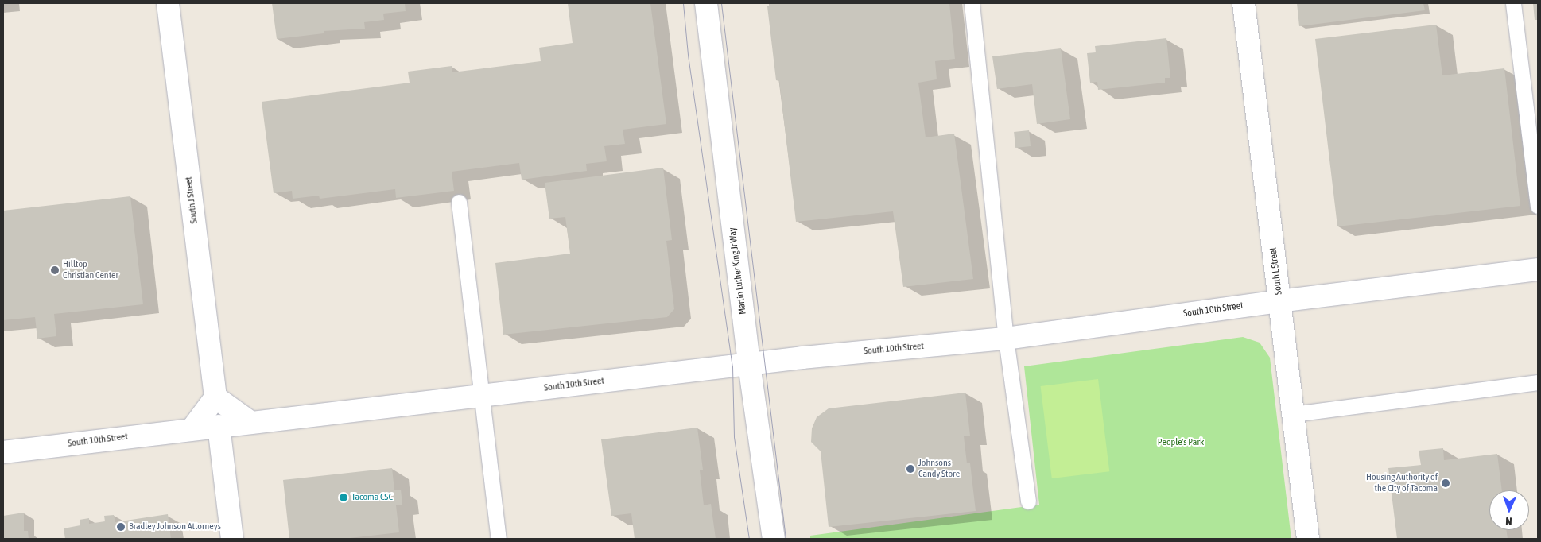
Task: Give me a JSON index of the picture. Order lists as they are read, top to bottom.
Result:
{
  "streets": {
    "street": [
      "South J Street",
      "Martin Luther King Jr Way",
      "South L Street",
      "South 10th Street"
    ]
  },
  "crossings": [
    ["Martin Luther King Jr Way", "South 10th Street"],
    ["South L Street", "South 10th Street"]
  ],
  "parks": ["People's Park"],
  "places": [
    "Hilltop Christian Center",
    "Johnsons Candy Store",
    "Housing Authority of the City of Tacoma",
    "Tacoma CSC",
    "Bradley Johnson Attorneys"
  ],
  "north": "bottom"
}
